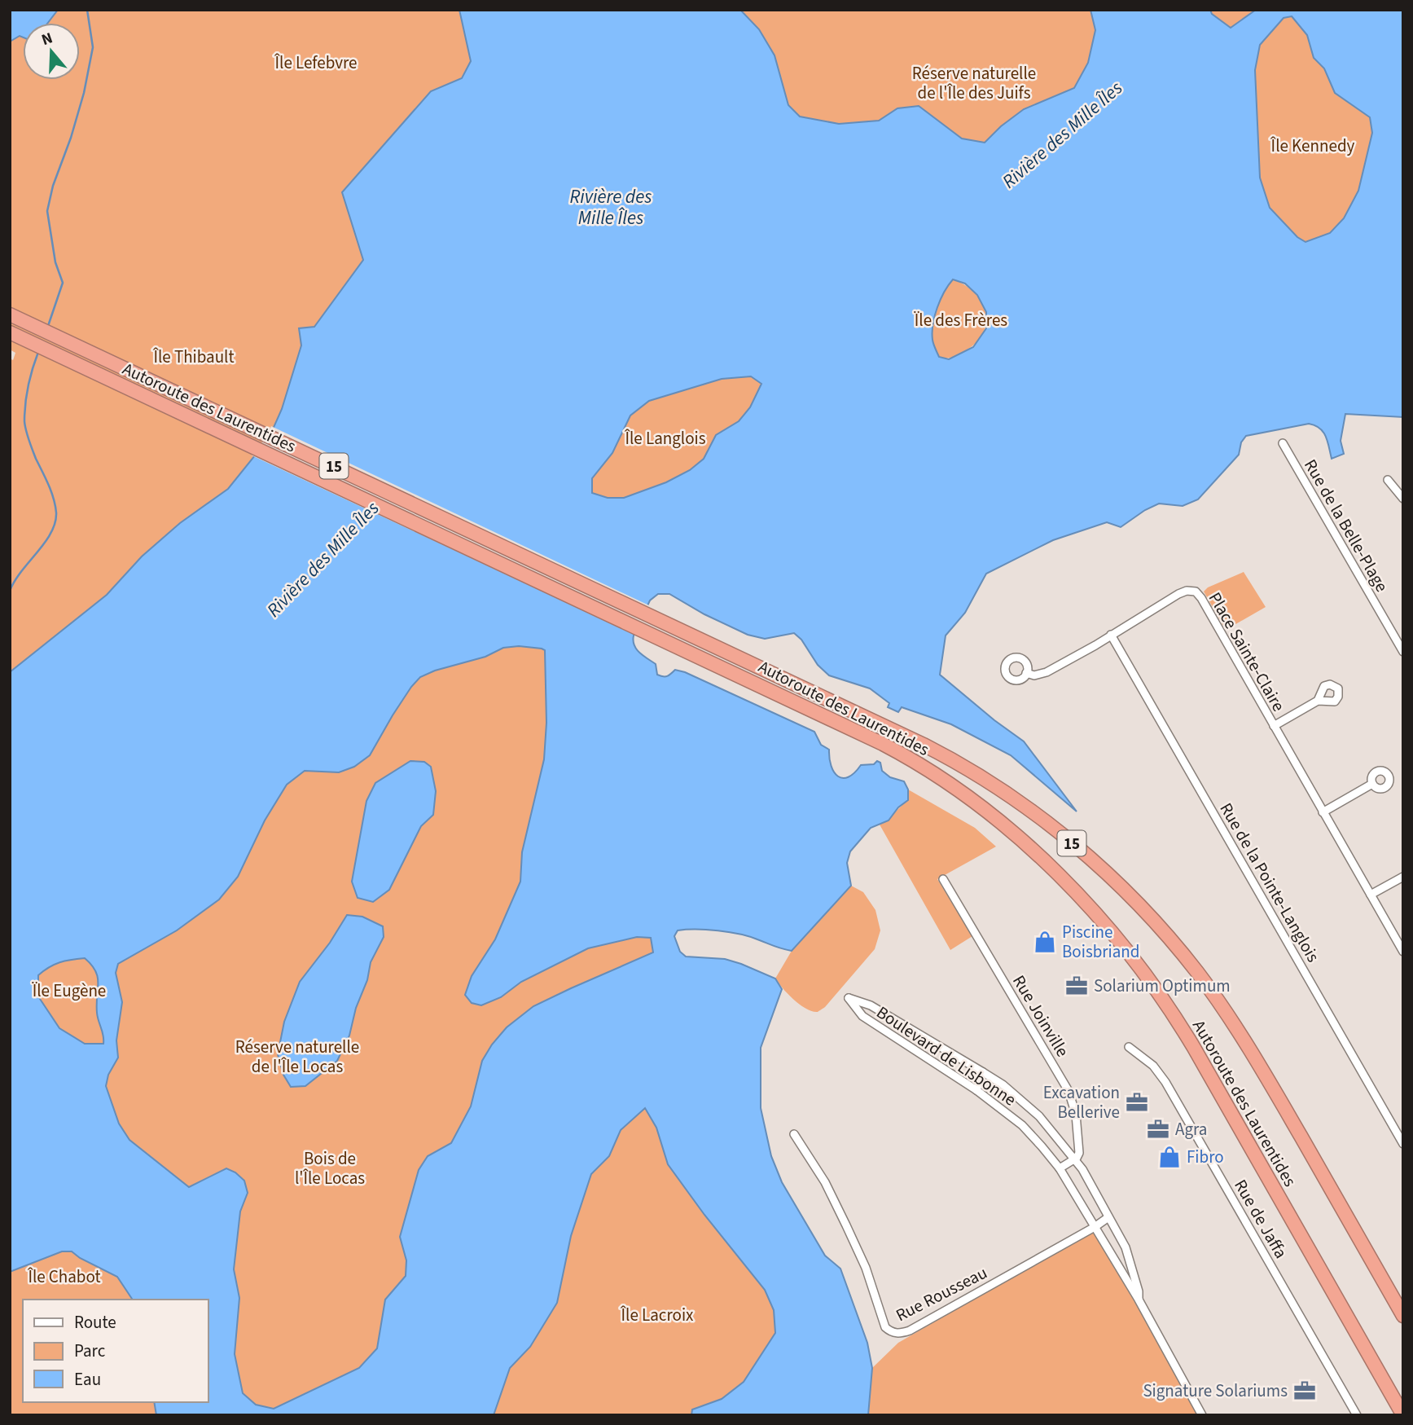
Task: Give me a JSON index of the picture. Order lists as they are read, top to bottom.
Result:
{
  "streets": {
    "highway": ["Autoroute des Laurentides", "15"],
    "street": [
      "Rue de la Belle-Plage",
      "Place Sainte-Claire",
      "Rue de la Pointe-Langlois",
      "Rue Joinville",
      "Boulevard de Lisbonne",
      "Rue de Jaffa",
      "Rue Rousseau"
    ]
  },
  "crossings": [
    ["Place Sainte-Claire", "Rue de la Pointe-Langlois"],
    ["Rue Joinville", "Boulevard de Lisbonne"],
    ["Boulevard de Lisbonne", "Rue Rousseau"]
  ],
  "water": ["Rivière des Mille Îles"],
  "parks": [
    "Île Lefebvre",
    "Réserve naturelle de l'Île des Juifs",
    "Île Kennedy",
    "Ïle des Frères",
    "Île Thibault",
    "Île Langlois",
    "Ïle Eugène",
    "Réserve naturelle de l'Île Locas",
    "Bois de l'Île Locas",
    "Île Chabot",
    "Île Lacroix"
  ],
  "places": {
    "shop": ["Piscine Boisbriand", "Fibro"],
    "office": [
      "Solarium Optimum",
      "Excavation Bellerive",
      "Agra",
      "Signature Solariums"
    ]
  },
  "legend": ["Route", "Parc", "Eau"],
  "north": "top"
}
